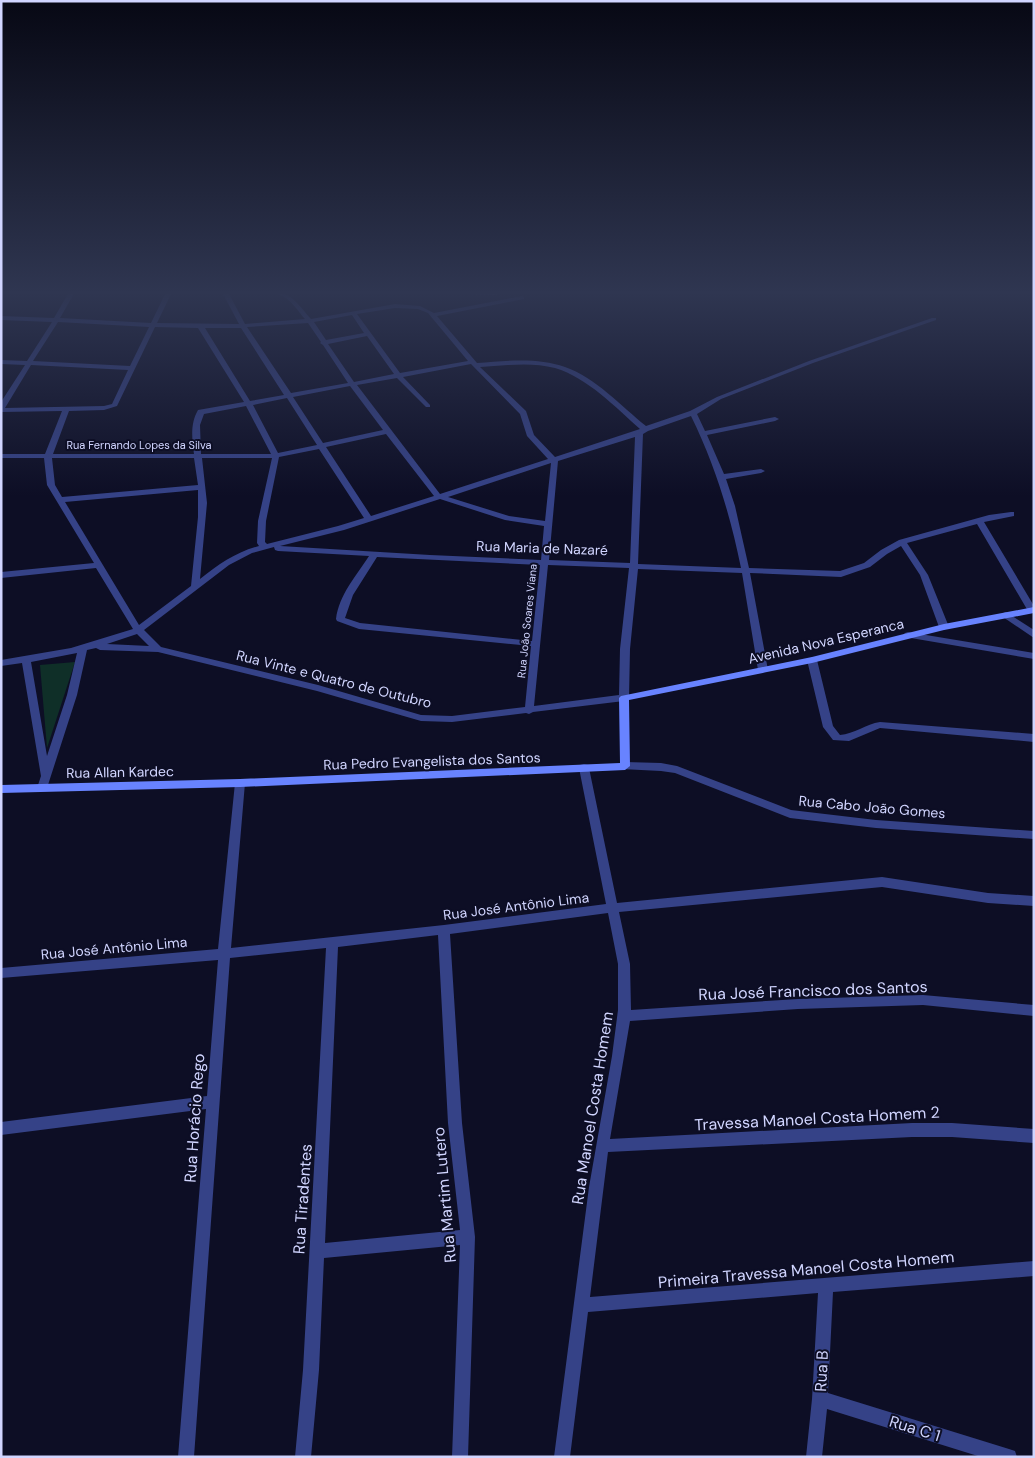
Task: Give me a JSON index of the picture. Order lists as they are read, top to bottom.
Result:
{
  "streets": {
    "main road": ["Avenida Nova Esperanca", "Rua Pedro Evangelista dos Santos", "Rua Allan Kardec"],
    "street": [
      "Rua Fernando Lopes da Silva",
      "Rua Maria de Nazaré",
      "Rua João Soares Viana",
      "Rua Vinte e Quatro de Outubro",
      "Rua Cabo João Gomes",
      "Rua José Antônio Lima",
      "Rua José Francisco dos Santos",
      "Rua Manoel Costa Homem",
      "Rua Horácio Rego",
      "Travessa Manoel Costa Homem 2",
      "Rua Martim Lutero",
      "Rua Tiradentes",
      "Primeira Travessa Manoel Costa Homem",
      "Rua B",
      "Rua C 1"
    ]
  },
  "crossings": [
    ["Rua Maria de Nazaré", "Rua João Soares Viana"],
    ["Rua João Soares Viana", "Rua Vinte e Quatro de Outubro"],
    ["Avenida Nova Esperanca", "Rua Vinte e Quatro de Outubro"],
    ["Rua Pedro Evangelista dos Santos", "Rua Allan Kardec"],
    ["Rua Pedro Evangelista dos Santos", "Rua Cabo João Gomes"],
    ["Rua Pedro Evangelista dos Santos", "Rua Manoel Costa Homem"],
    ["Rua Pedro Evangelista dos Santos", "Rua Horácio Rego"],
    ["Rua Allan Kardec", "Rua Horácio Rego"],
    ["Rua José Antônio Lima", "Rua Manoel Costa Homem"],
    ["Rua José Antônio Lima", "Rua Horácio Rego"],
    ["Rua José Antônio Lima", "Rua Martim Lutero"],
    ["Rua José Antônio Lima", "Rua Tiradentes"],
    ["Rua José Francisco dos Santos", "Rua Manoel Costa Homem"],
    ["Rua Manoel Costa Homem", "Travessa Manoel Costa Homem 2"],
    ["Rua Manoel Costa Homem", "Primeira Travessa Manoel Costa Homem"],
    ["Primeira Travessa Manoel Costa Homem", "Rua B"],
    ["Rua B", "Rua C 1"]
  ]
}
